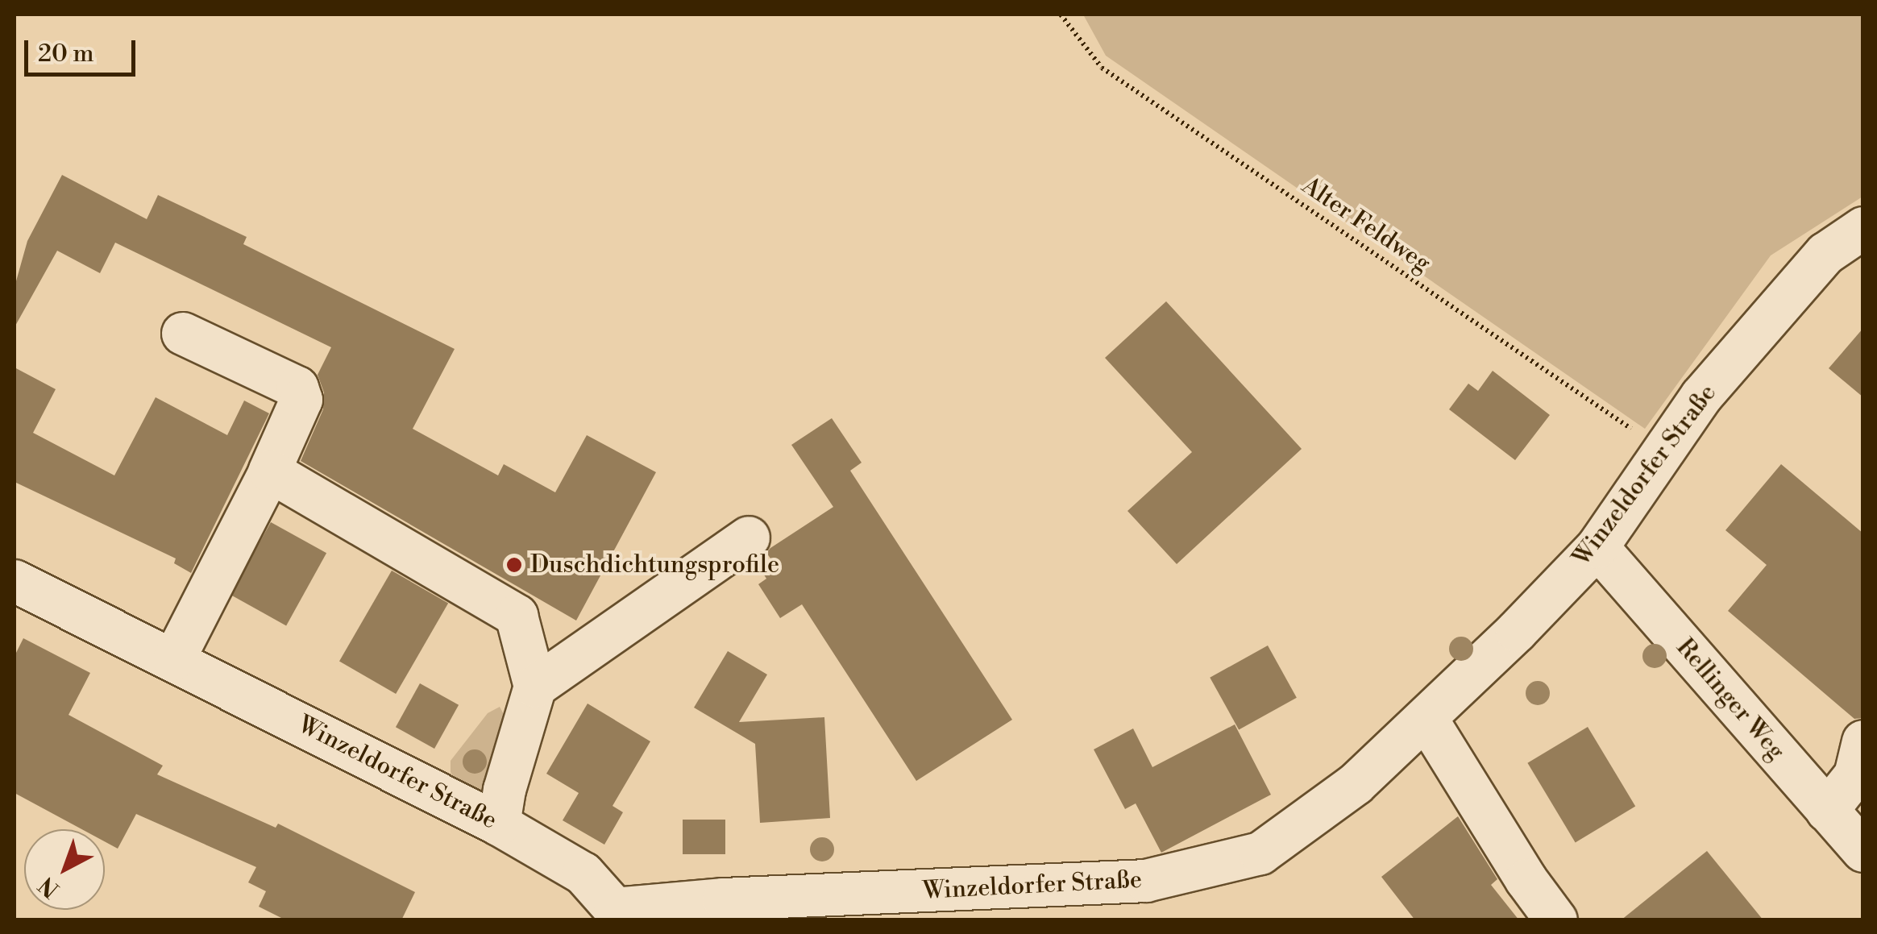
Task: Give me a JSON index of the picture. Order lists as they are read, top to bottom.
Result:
{
  "streets": {
    "street": ["Winzeldorfer Straße", "Rellinger Weg"],
    "path": ["Alter Feldweg"]
  },
  "crossings": [
    ["Alter Feldweg", "Winzeldorfer Straße"],
    ["Winzeldorfer Straße", "Rellinger Weg"]
  ],
  "places": ["Duschdichtungsprofile"],
  "scale_bar": "20 m",
  "north": "bottom left"
}
